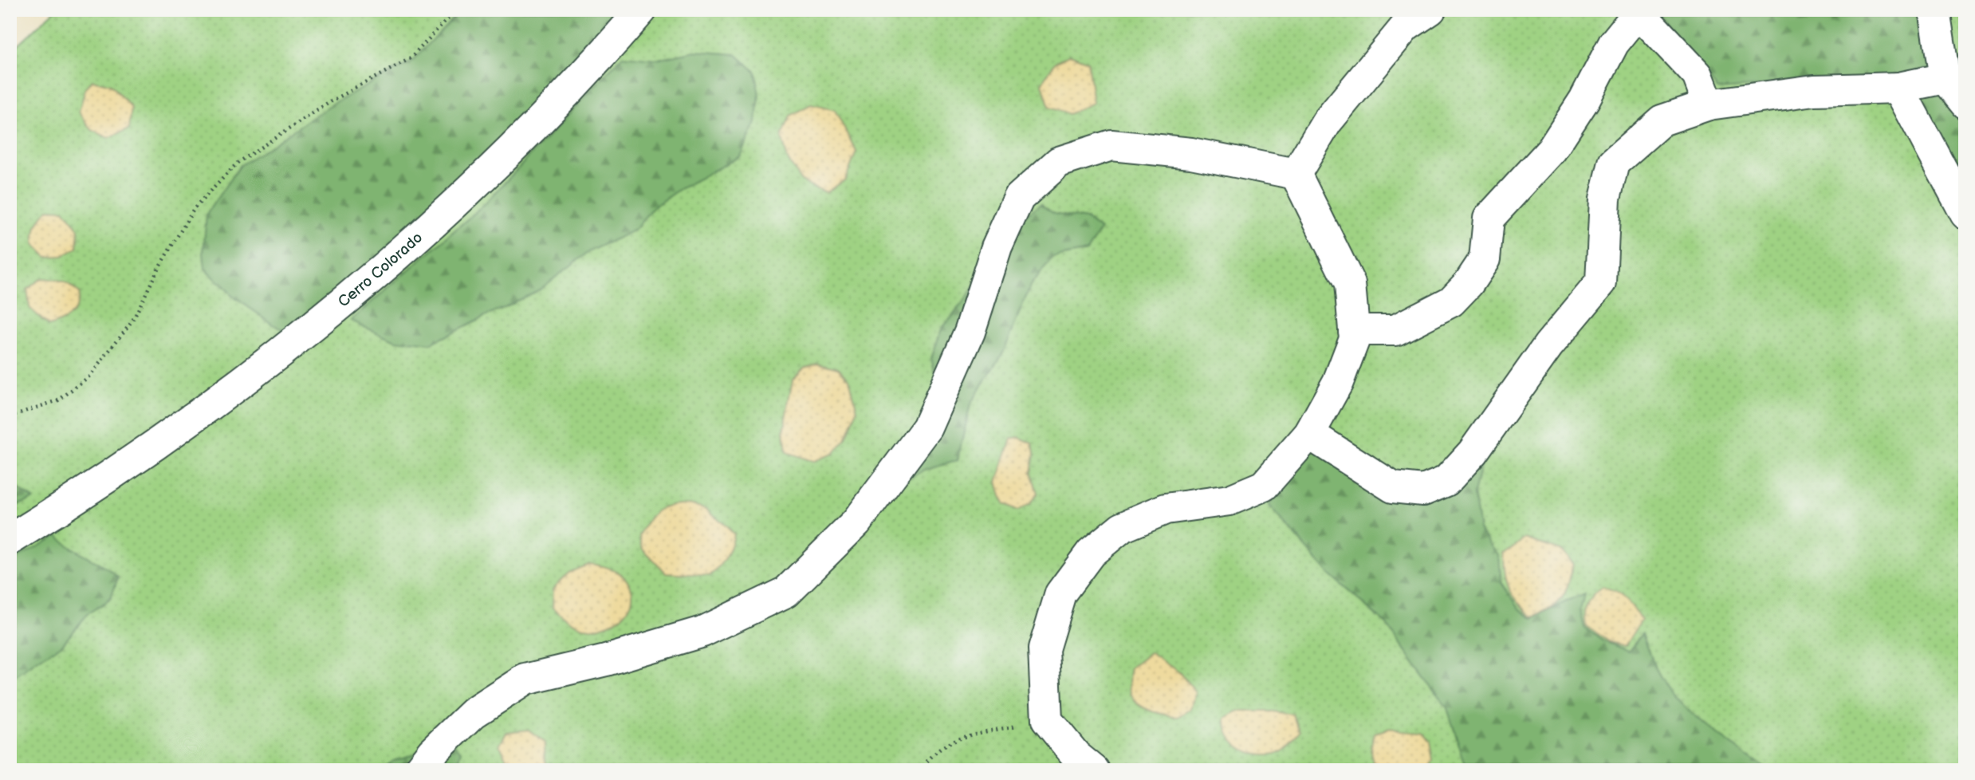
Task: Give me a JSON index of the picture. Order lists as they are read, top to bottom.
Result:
{
  "streets": {
    "street": ["Cerro Colorado"]
  }
}
